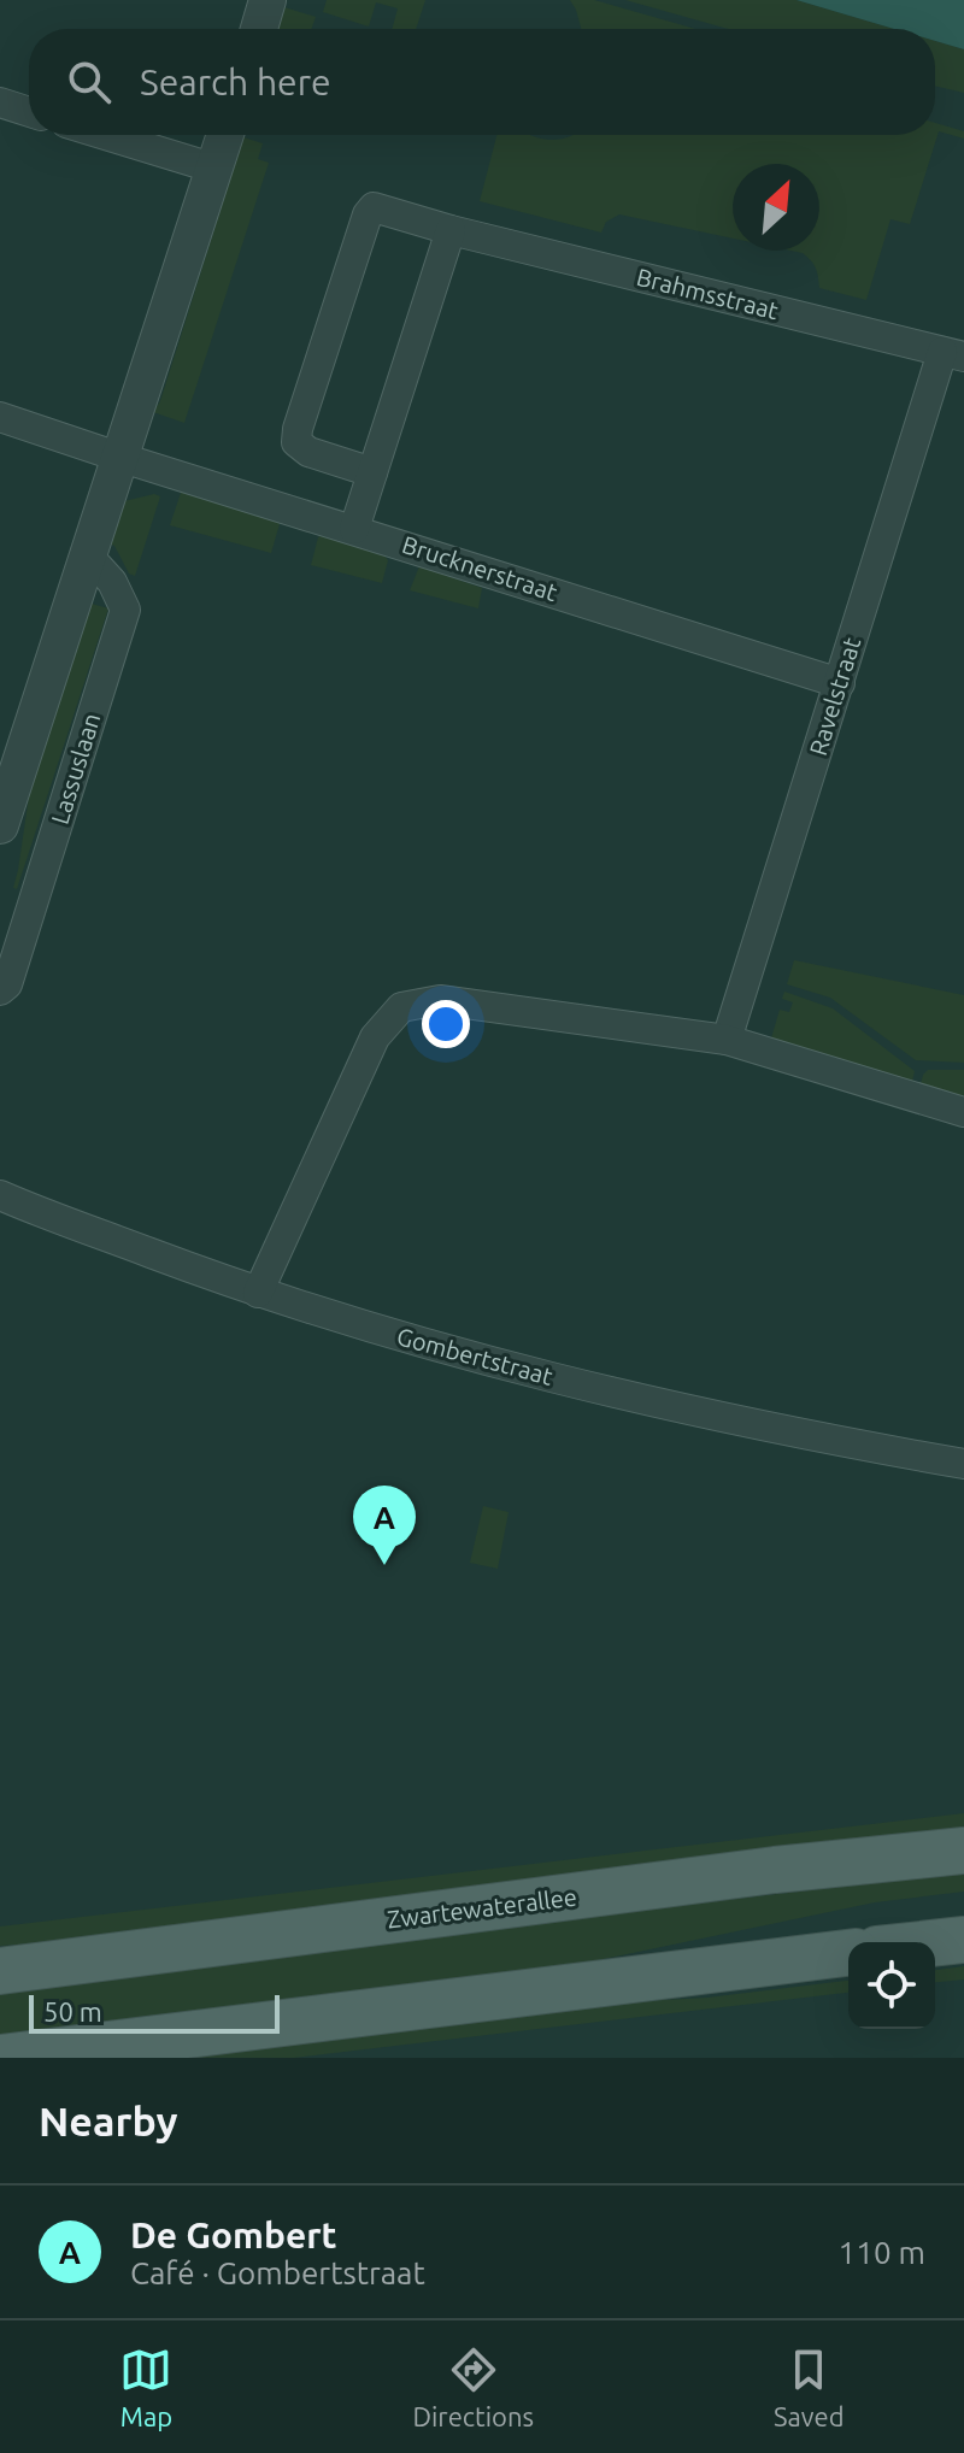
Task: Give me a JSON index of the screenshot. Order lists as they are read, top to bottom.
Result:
{
  "streets": {
    "main road": ["Zwartewaterallee"],
    "street": [
      "Brahmsstraat",
      "Brucknerstraat",
      "Ravelstraat",
      "Lassuslaan",
      "Gombertstraat"
    ]
  },
  "crossings": [
    ["Brahmsstraat", "Ravelstraat"],
    ["Brucknerstraat", "Ravelstraat"]
  ],
  "scale_bar": "50 m",
  "north": "top right",
  "page": {
    "search": "Search here",
    "pins": "A",
    "scale": "50 m",
    "heading": "Nearby",
    "list": [
      {
        "mark": "A",
        "name": "De Gombert",
        "note": "Café · Gombertstraat",
        "value": "110 m"
      }
    ],
    "nav": ["Map", "Directions", "Saved"]
  }
}
